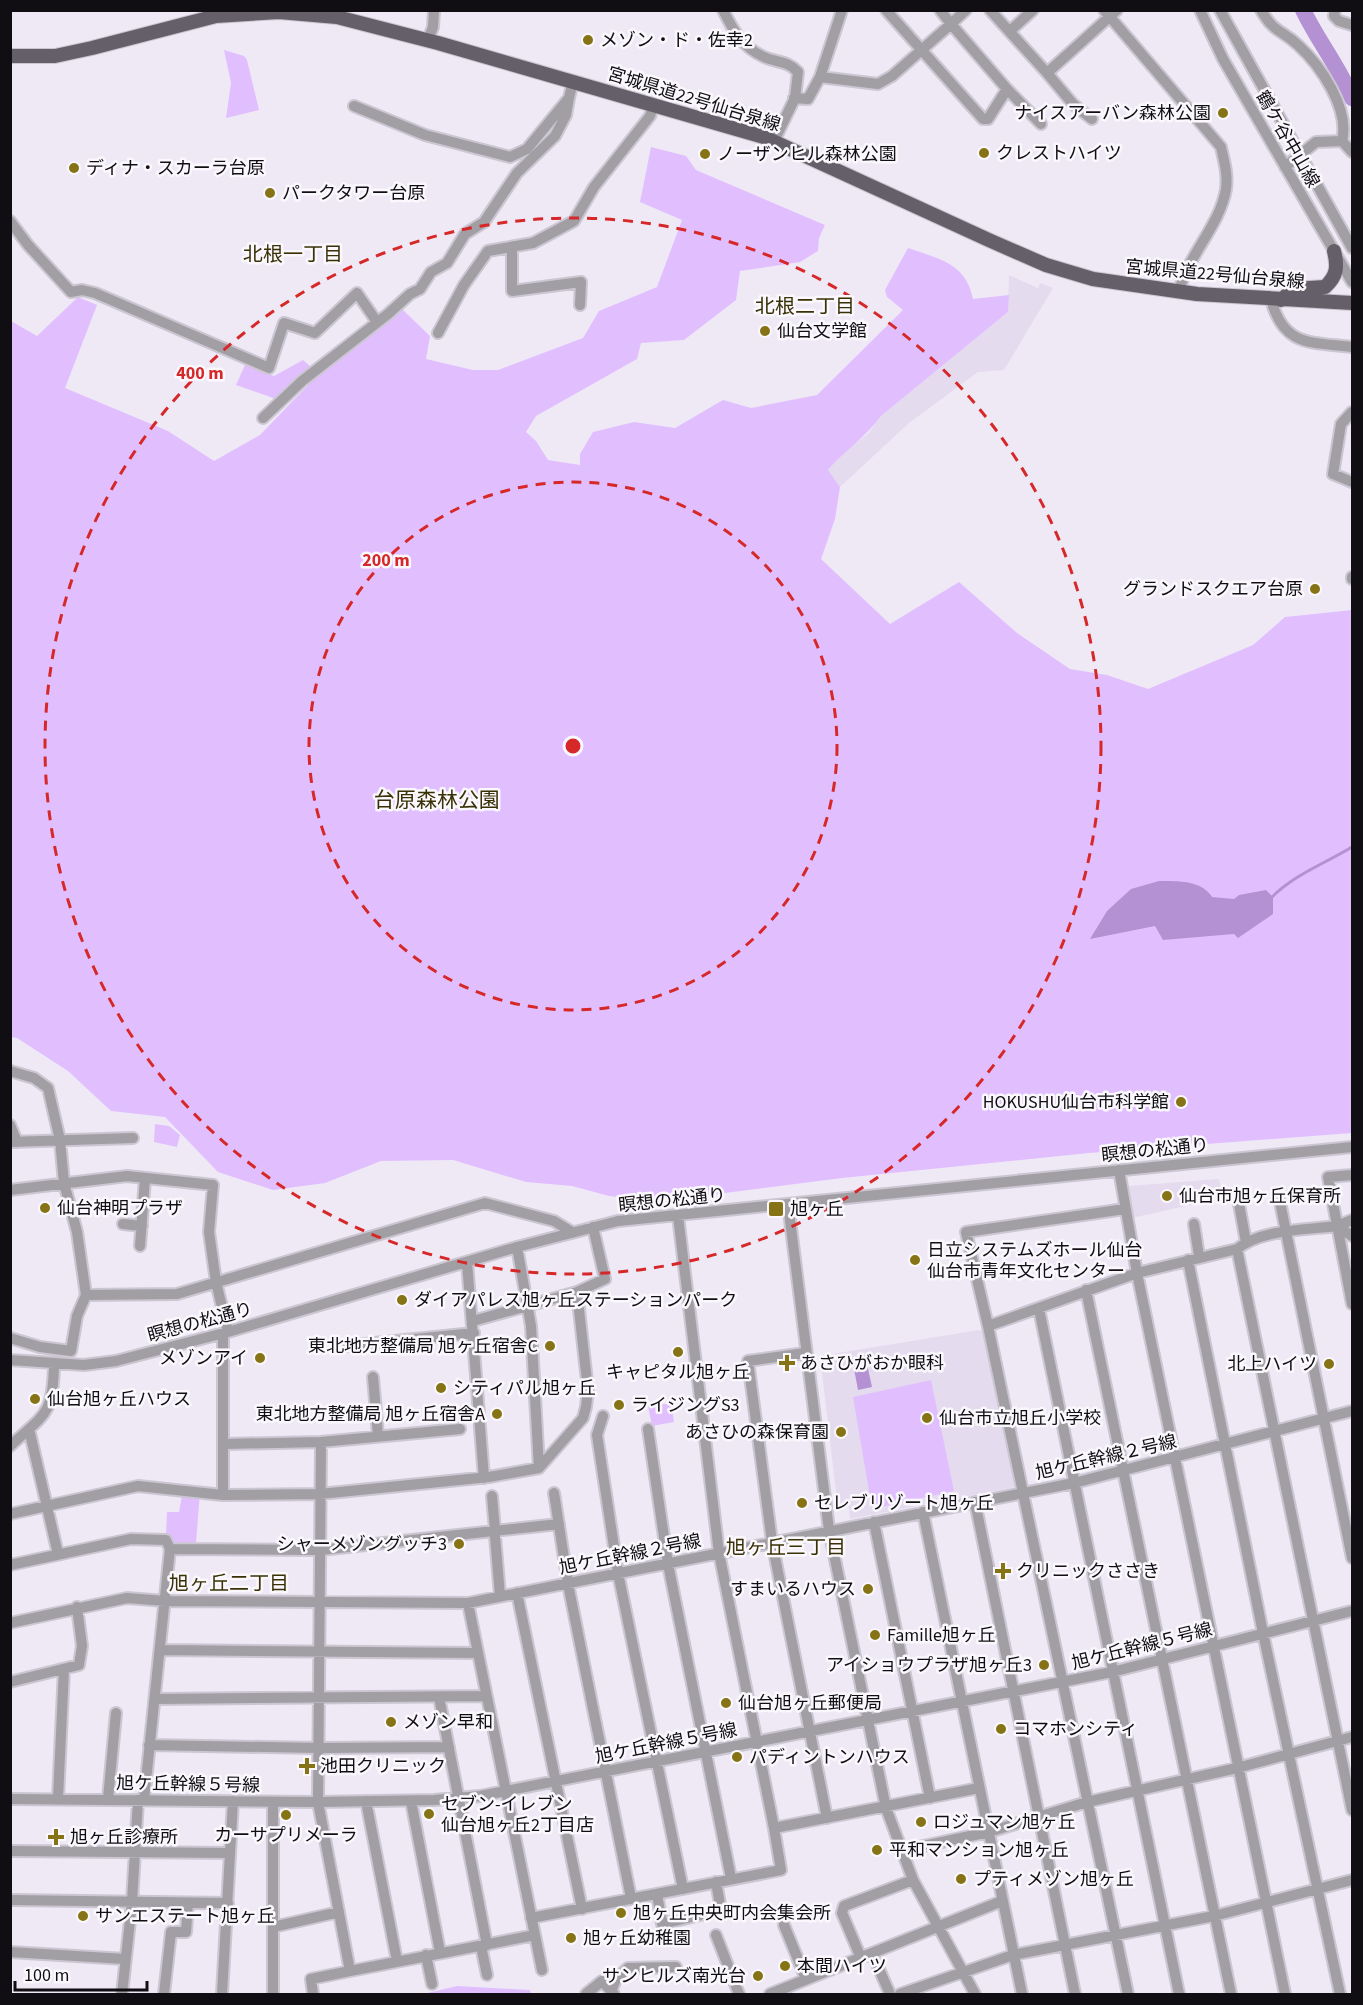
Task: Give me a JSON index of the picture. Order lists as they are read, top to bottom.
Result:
{
  "streets": {
    "main road": ["宮城県道22号仙台泉線"],
    "street": [
      "鶴ケ谷中山線",
      "瞑想の松通り",
      "旭ケ丘幹線２号線",
      "旭ケ丘幹線５号線"
    ]
  },
  "districts": [
    "北根一丁目",
    "北根二丁目",
    "台原森林公園",
    "旭ヶ丘三丁目",
    "旭ヶ丘二丁目"
  ],
  "places": {
    "other": [
      "メゾン・ド・佐幸2",
      "ナイスアーバン森林公園",
      "クレストハイツ",
      "ノーザンヒル森林公園",
      "ディナ・スカーラ台原",
      "パークタワー台原",
      "仙台文学館",
      "グランドスクエア台原",
      "HOKUSHU仙台市科学館",
      "仙台市旭ヶ丘保育所",
      "仙台神明プラザ",
      "日立システムズホール仙台 仙台市青年文化センター",
      "ダイアパレス旭ヶ丘ステーションパーク",
      "東北地方整備局 旭ヶ丘宿舎C",
      "キャピタル旭ヶ丘",
      "メゾンアイ",
      "北上ハイツ",
      "シティパル旭ヶ丘",
      "仙台旭ヶ丘ハウス",
      "ライジングS3",
      "東北地方整備局 旭ヶ丘宿舎A",
      "仙台市立旭丘小学校",
      "あさひの森保育園",
      "セレブリゾート旭ヶ丘",
      "シャーメゾングッチ3",
      "すまいるハウス",
      "Famille旭ヶ丘",
      "アイショウプラザ旭ヶ丘3",
      "仙台旭ヶ丘郵便局",
      "メゾン早和",
      "コマホンシティ",
      "パディントンハウス",
      "セブン-イレブン 仙台旭ヶ丘2丁目店",
      "カーサプリメーラ",
      "ロジュマン旭ヶ丘",
      "平和マンション旭ヶ丘",
      "プティメゾン旭ヶ丘",
      "旭ヶ丘中央町内会集会所",
      "サンエステート旭ヶ丘",
      "旭ヶ丘幼稚園",
      "本間ハイツ",
      "サンヒルズ南光台"
    ],
    "transit": ["旭ヶ丘"],
    "health": [
      "あさひがおか眼科",
      "クリニックささき",
      "池田クリニック",
      "旭ヶ丘診療所"
    ]
  },
  "scale_bar": "100 m",
  "rings": ["400 m", "200 m"]
}
